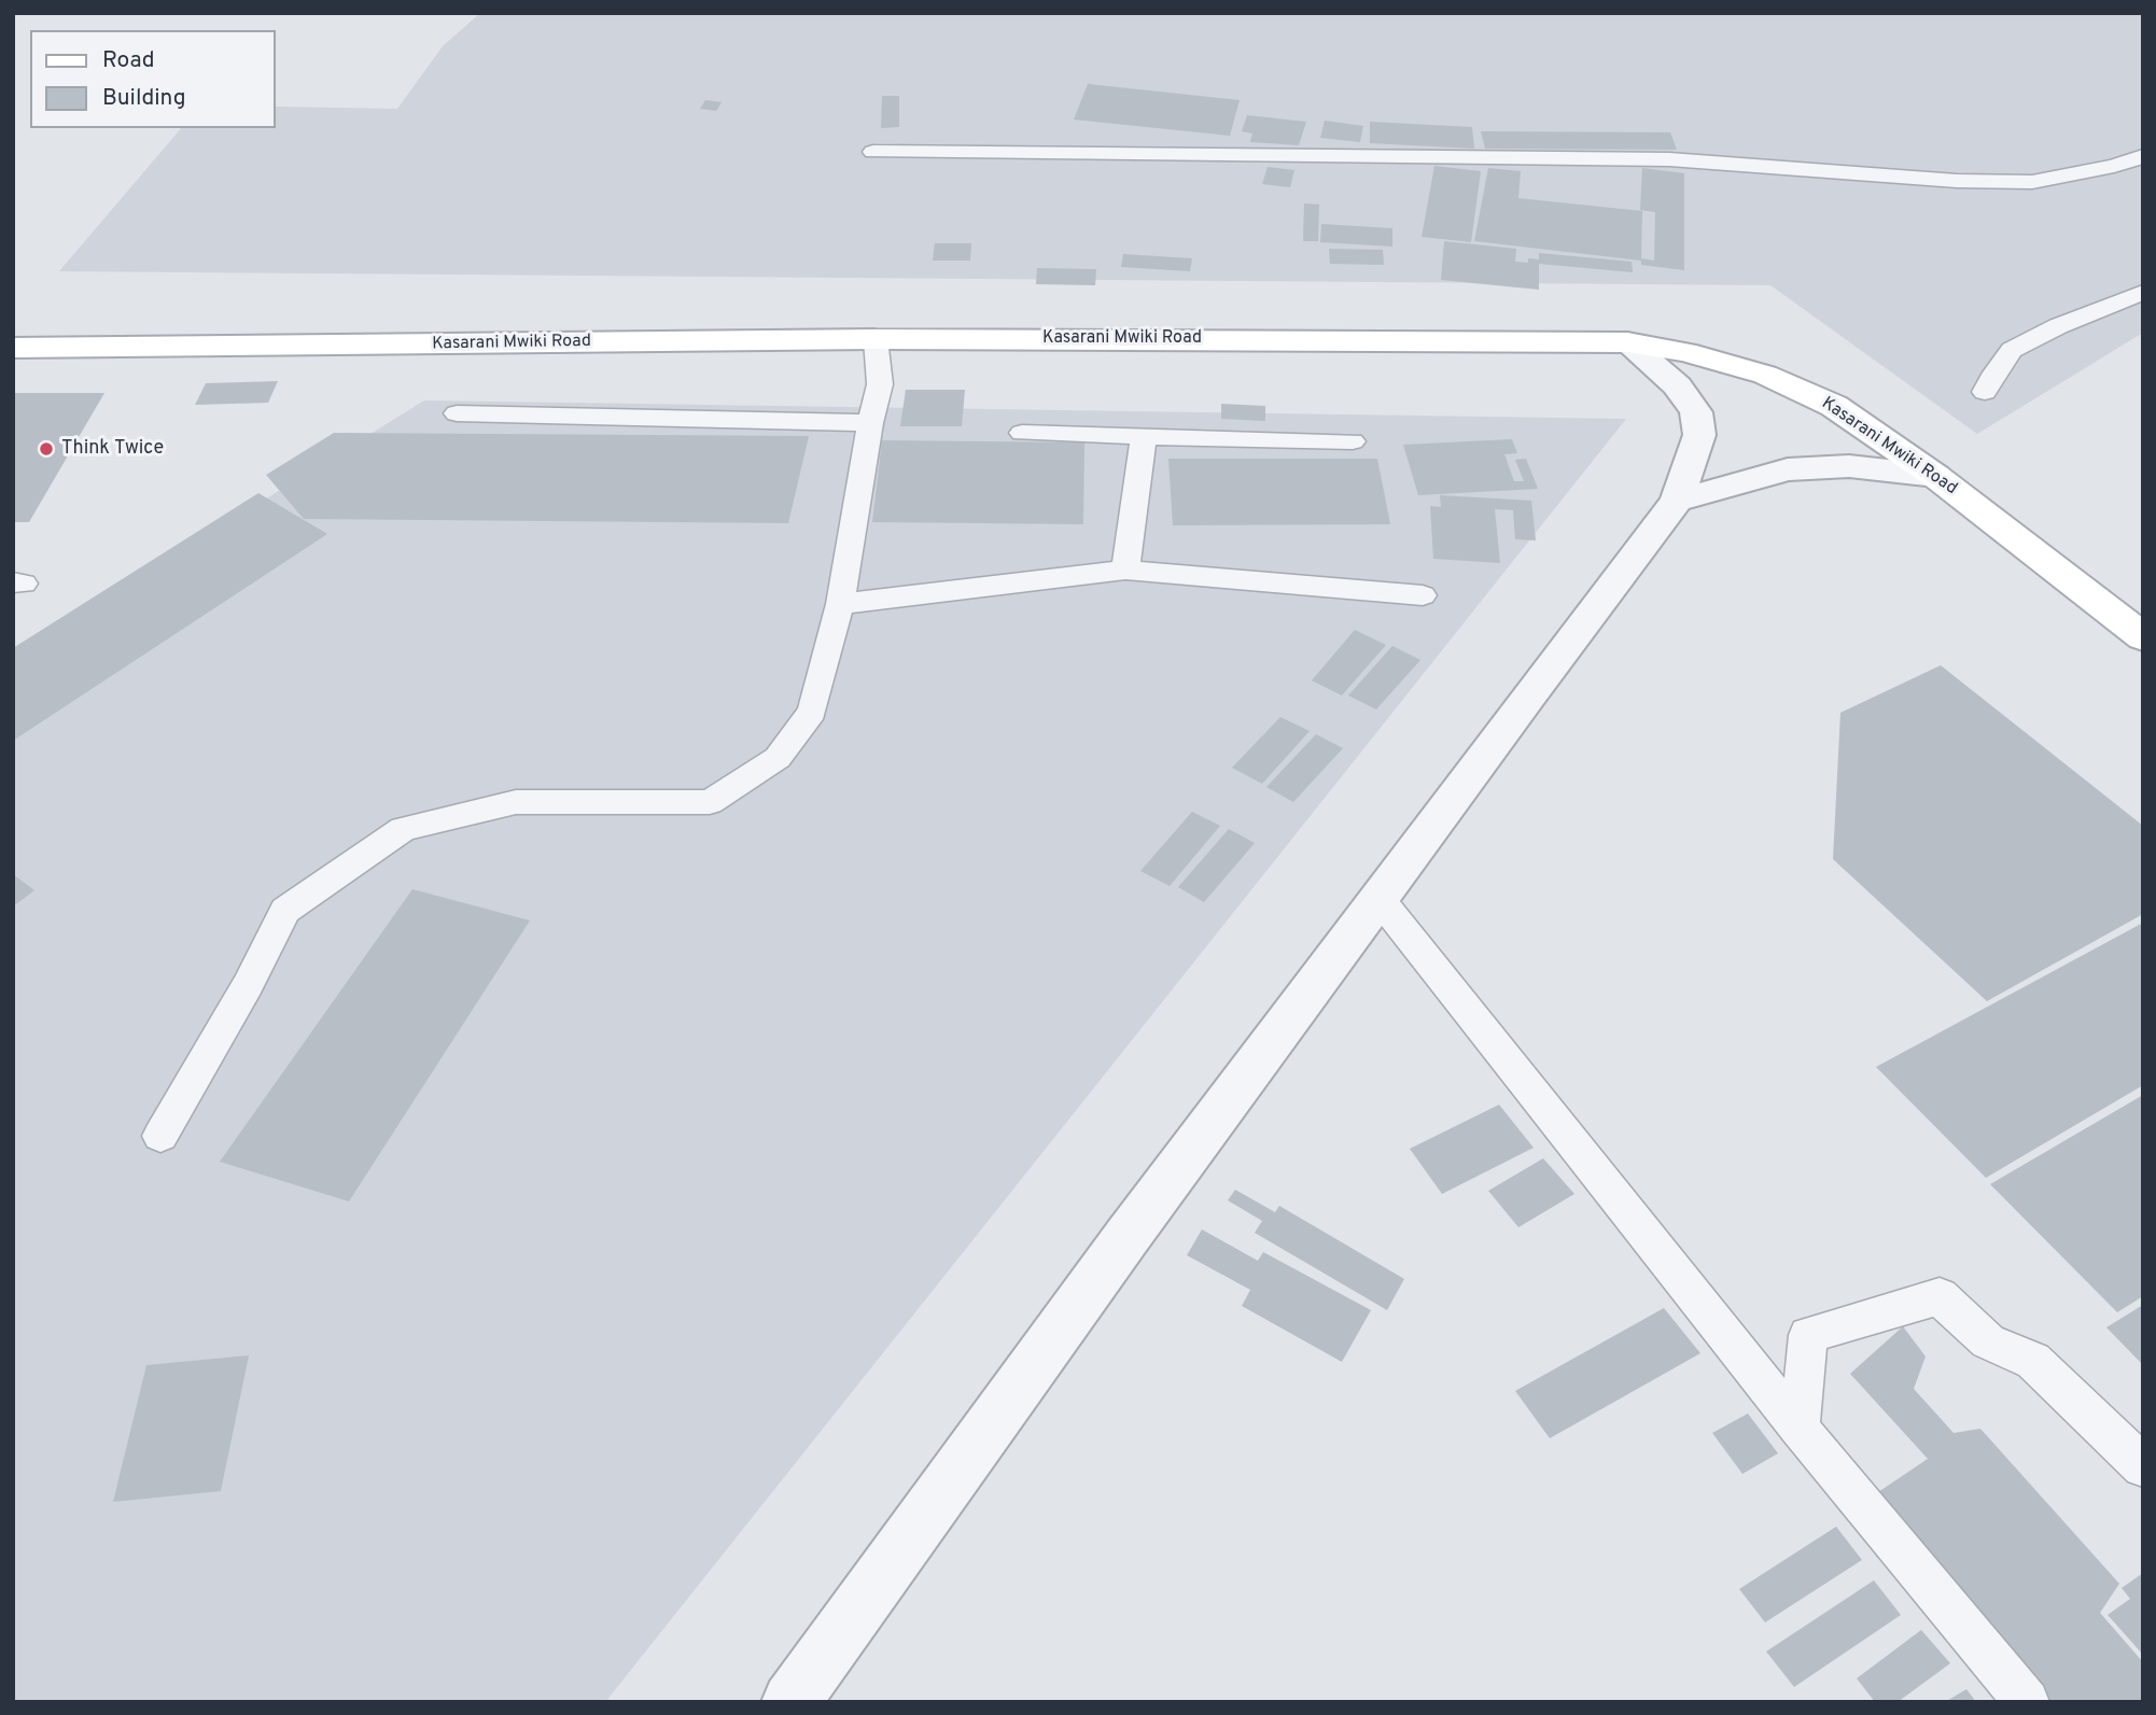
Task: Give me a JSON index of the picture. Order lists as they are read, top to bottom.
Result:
{
  "streets": {
    "main road": ["Kasarani Mwiki Road"]
  },
  "places": ["Think Twice"],
  "legend": ["Road", "Building"]
}
